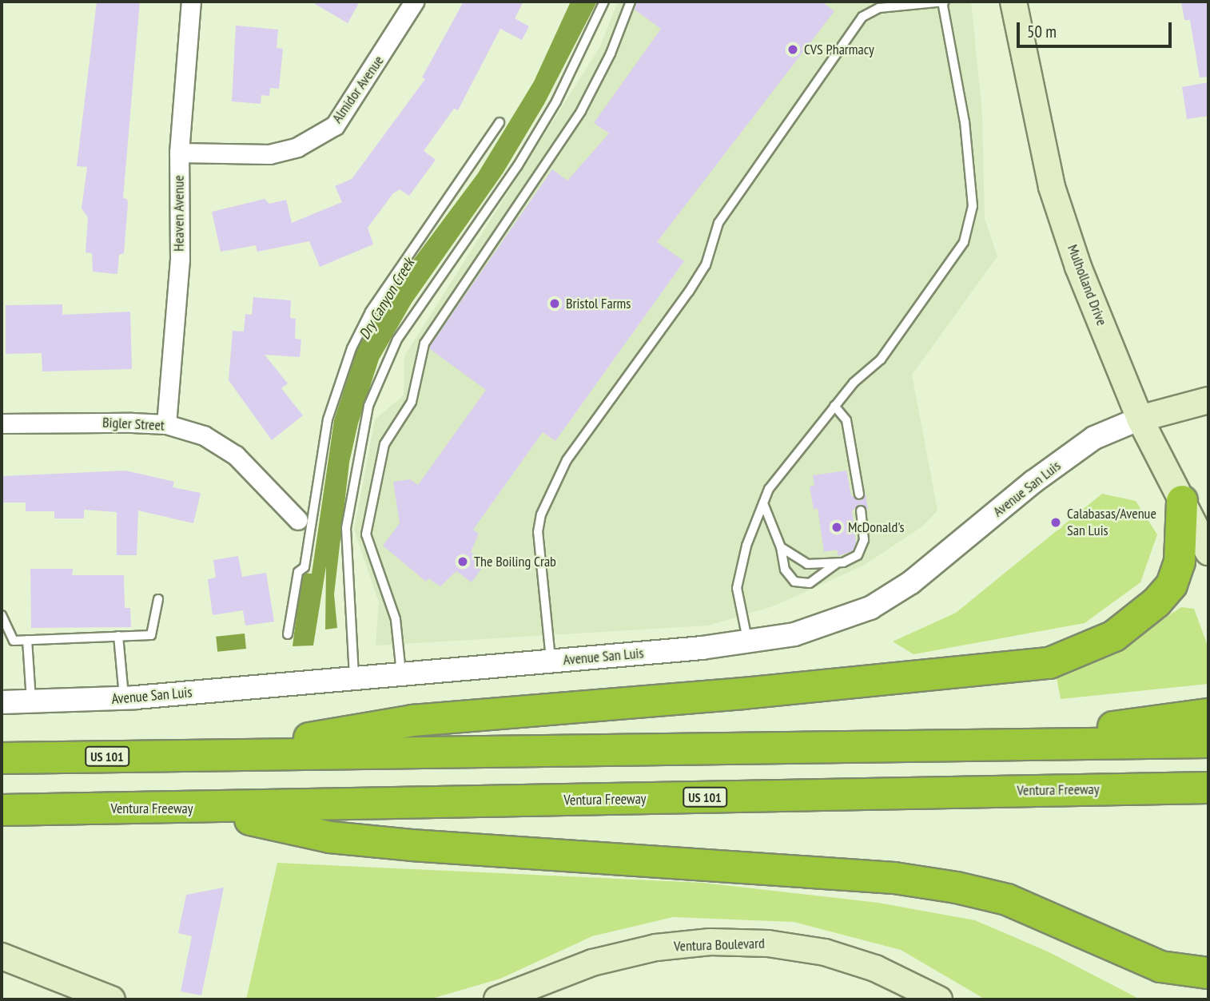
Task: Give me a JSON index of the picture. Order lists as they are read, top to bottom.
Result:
{
  "streets": {
    "highway": ["US 101", "Ventura Freeway"],
    "main road": ["Mulholland Drive", "Ventura Boulevard"],
    "street": [
      "Almidor Avenue",
      "Heaven Avenue",
      "Bigler Street",
      "Avenue San Luis"
    ]
  },
  "crossings": [
    ["Almidor Avenue", "Heaven Avenue"],
    ["Heaven Avenue", "Bigler Street"],
    ["Mulholland Drive", "Avenue San Luis"]
  ],
  "water": ["Dry Canyon Creek"],
  "places": [
    "CVS Pharmacy",
    "Bristol Farms",
    "Calabasas/Avenue San Luis",
    "McDonald's",
    "The Boiling Crab"
  ],
  "scale_bar": "50 m"
}
